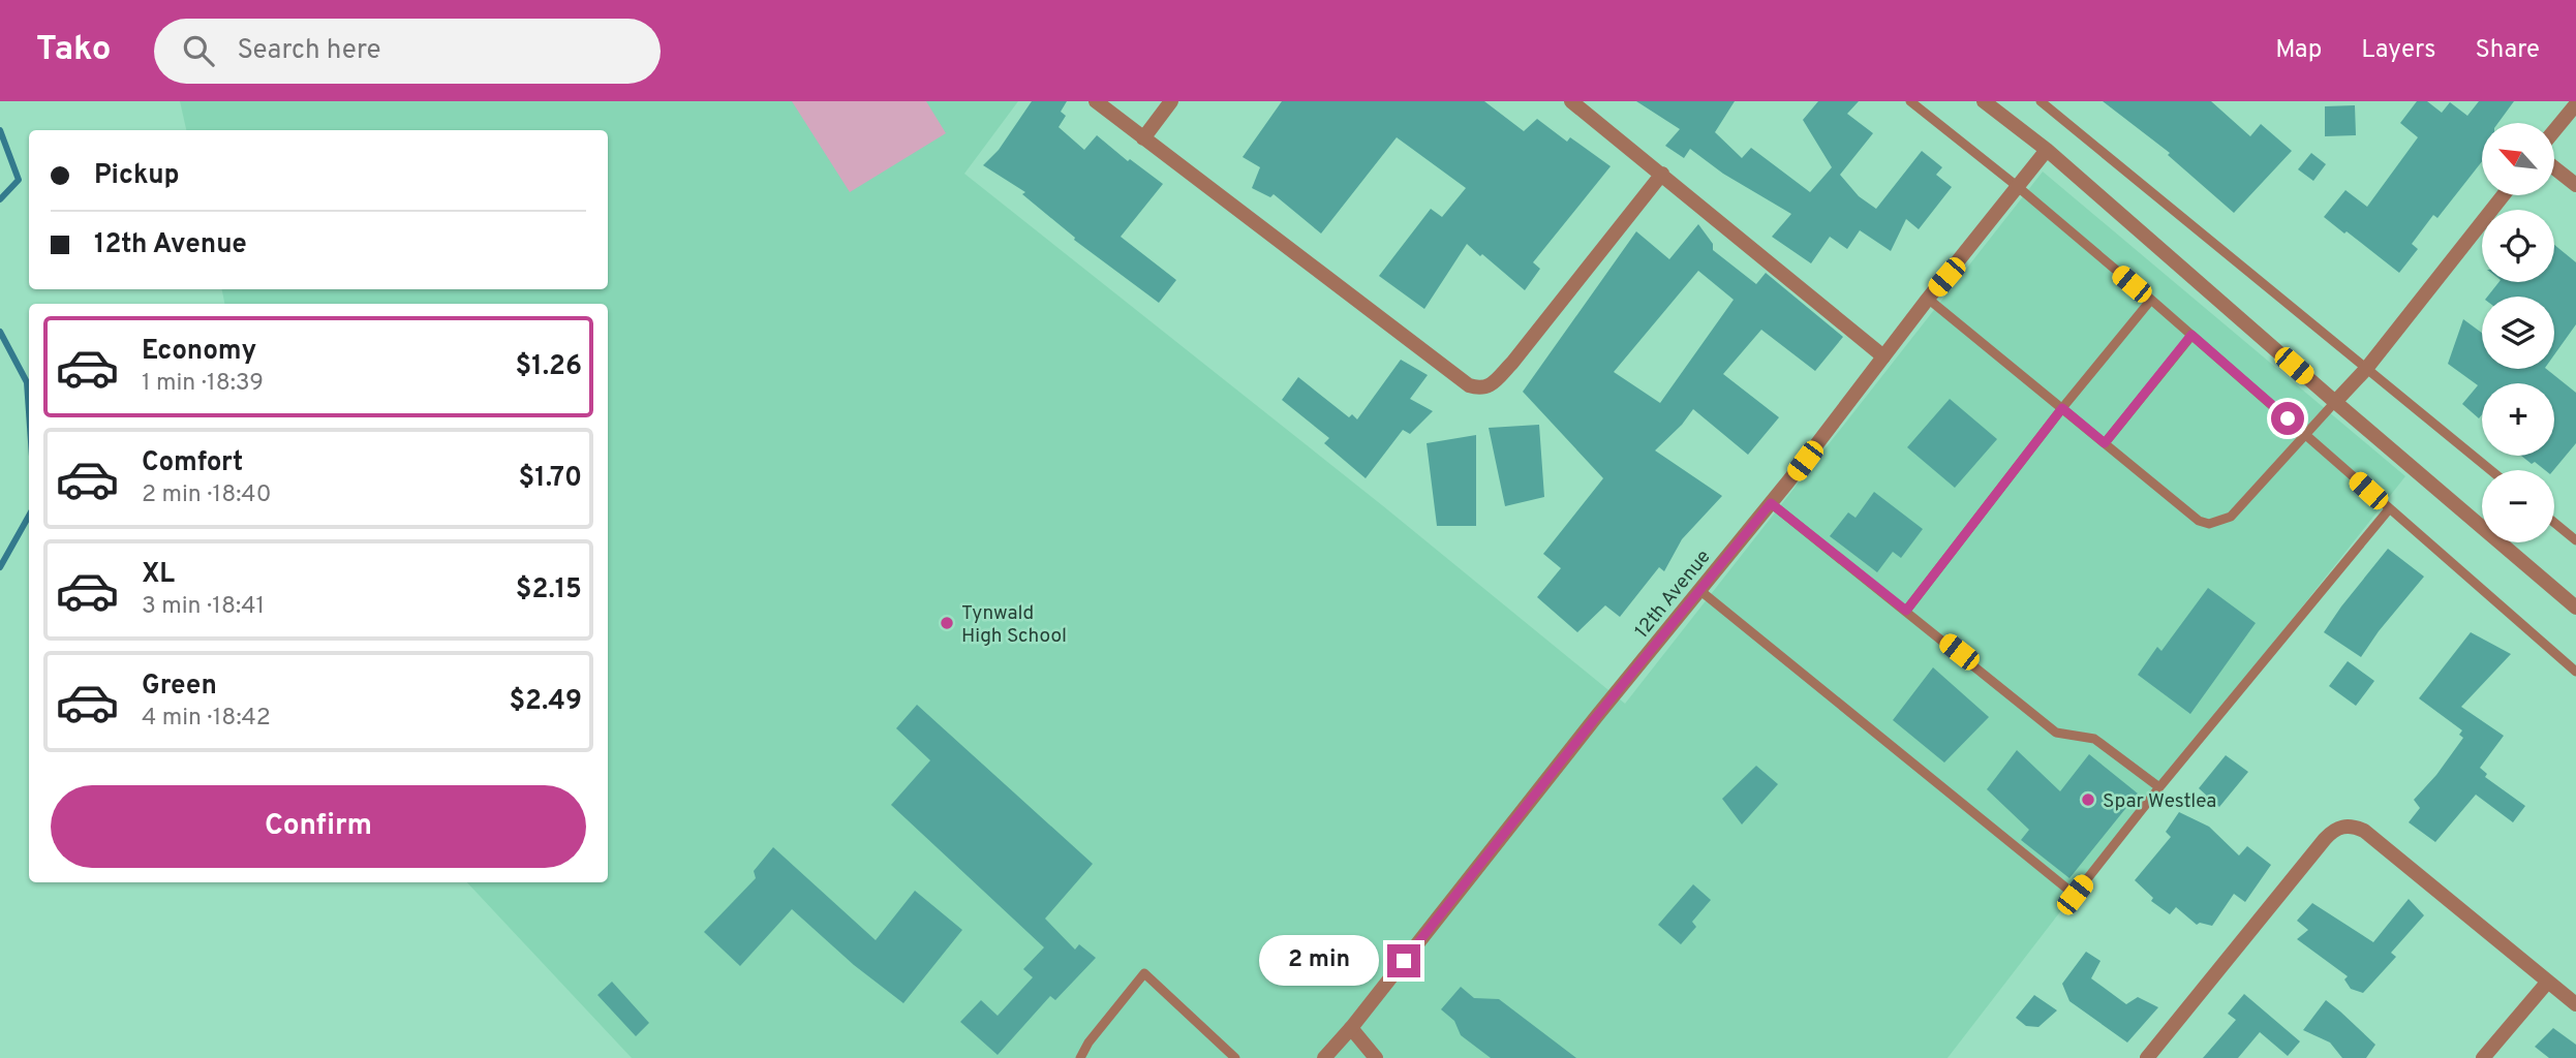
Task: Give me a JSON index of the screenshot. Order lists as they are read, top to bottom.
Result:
{
  "streets": {
    "street": ["12th Avenue"]
  },
  "places": ["Tynwald High School", "Spar Westlea"],
  "north": "top left",
  "page": {
    "header": "Tako",
    "search": "Search here",
    "nav": ["Map", "Layers", "Share"],
    "map_buttons": ["+", "−"],
    "banner": ["Pickup", "12th Avenue"],
    "list": [
      {
        "name": "Economy",
        "note": "1 min · 18:39",
        "value": "$1.26"
      },
      {
        "name": "Comfort",
        "note": "2 min · 18:40",
        "value": "$1.70"
      },
      {
        "name": "XL",
        "note": "3 min · 18:41",
        "value": "$2.15"
      },
      {
        "name": "Green",
        "note": "4 min · 18:42",
        "value": "$2.49"
      }
    ],
    "buttons": "Confirm",
    "bubble": "2 min"
  }
}
